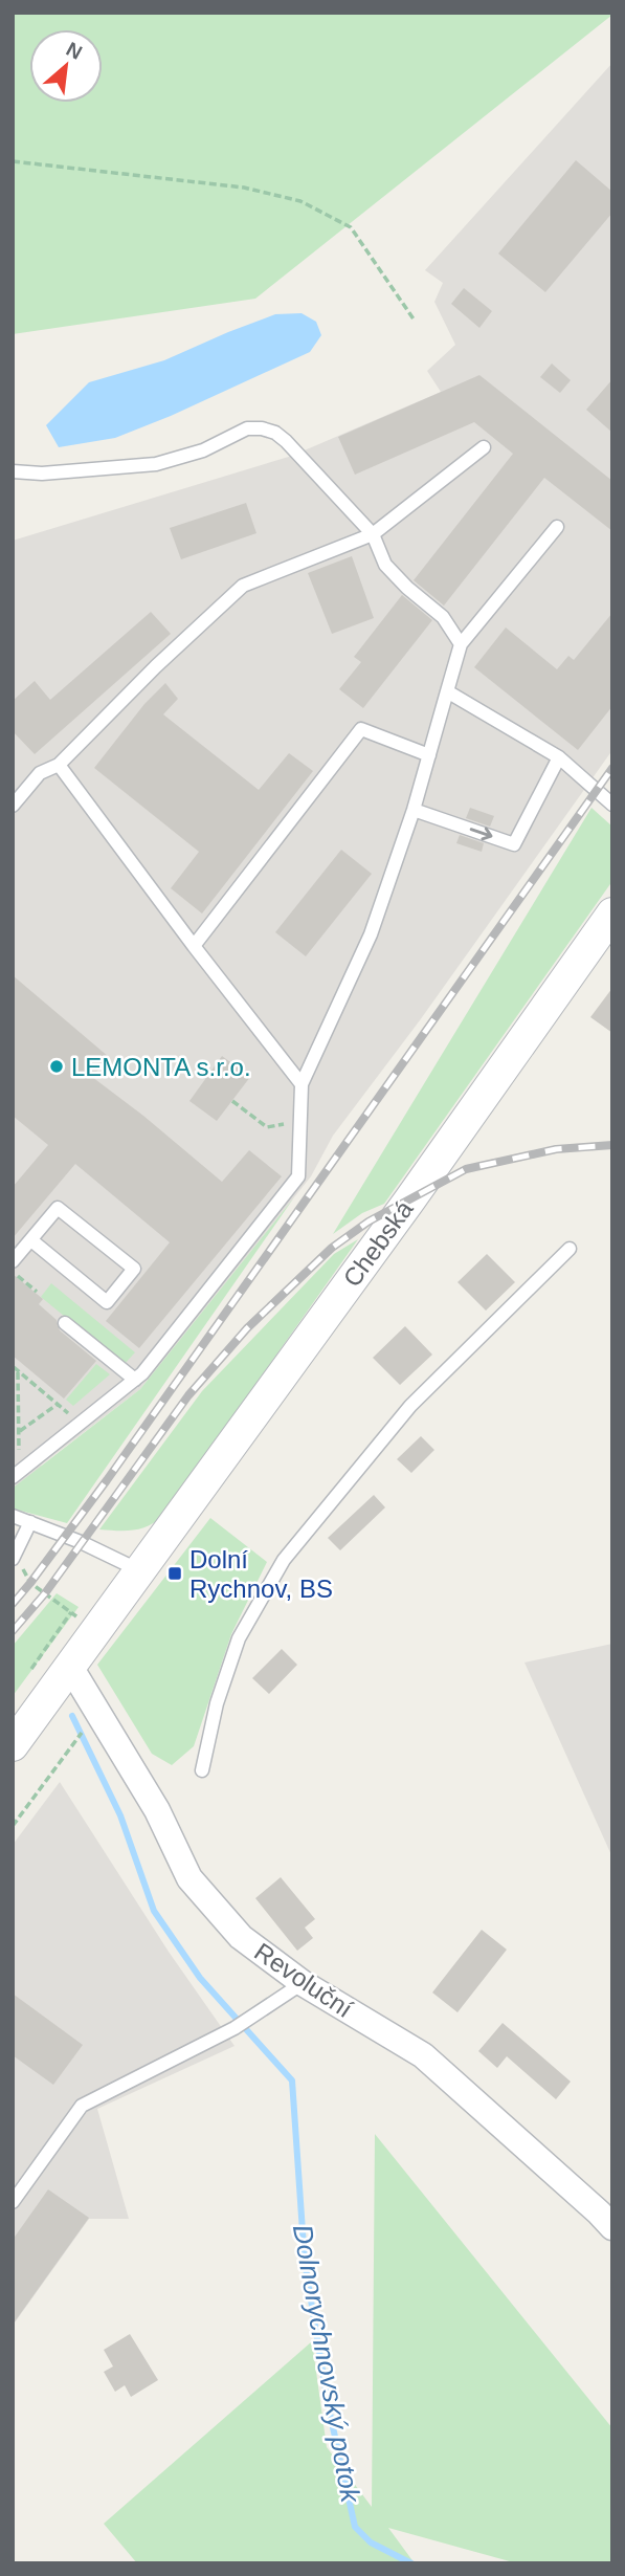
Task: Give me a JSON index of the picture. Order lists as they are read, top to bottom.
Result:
{
  "streets": {
    "street": ["Chebská", "Revoluční"]
  },
  "crossings": [
    ["Chebská", "Revoluční"]
  ],
  "water": ["Dolnorychnovský potok"],
  "places": {
    "other": ["LEMONTA s.r.o."],
    "transit": ["Dolní Rychnov, BS"]
  },
  "north": "top right"
}
